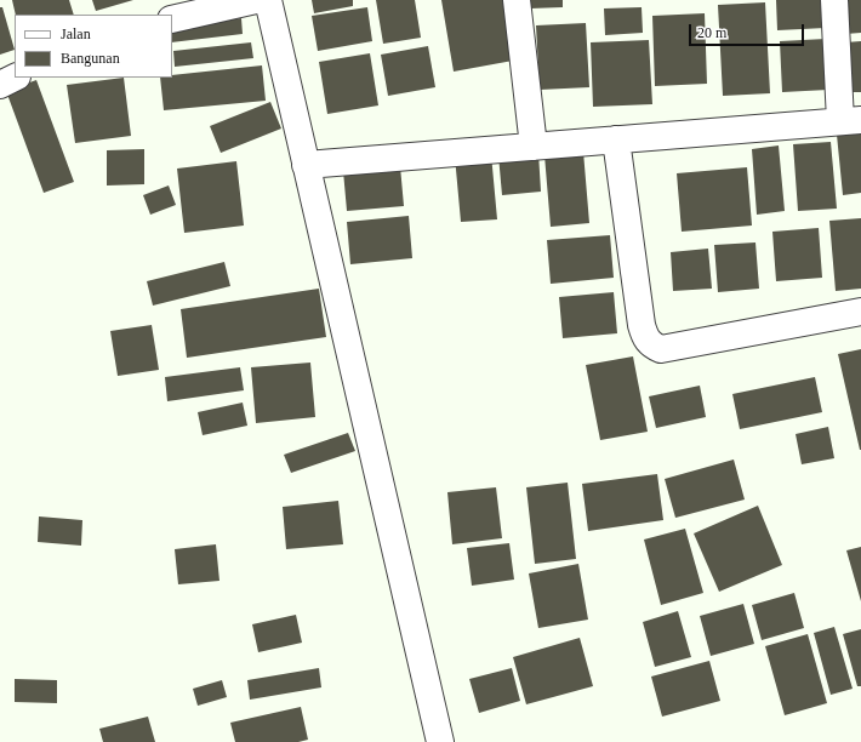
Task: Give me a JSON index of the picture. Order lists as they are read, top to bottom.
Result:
{
  "legend": ["Jalan", "Bangunan"],
  "scale_bar": "20 m"
}
